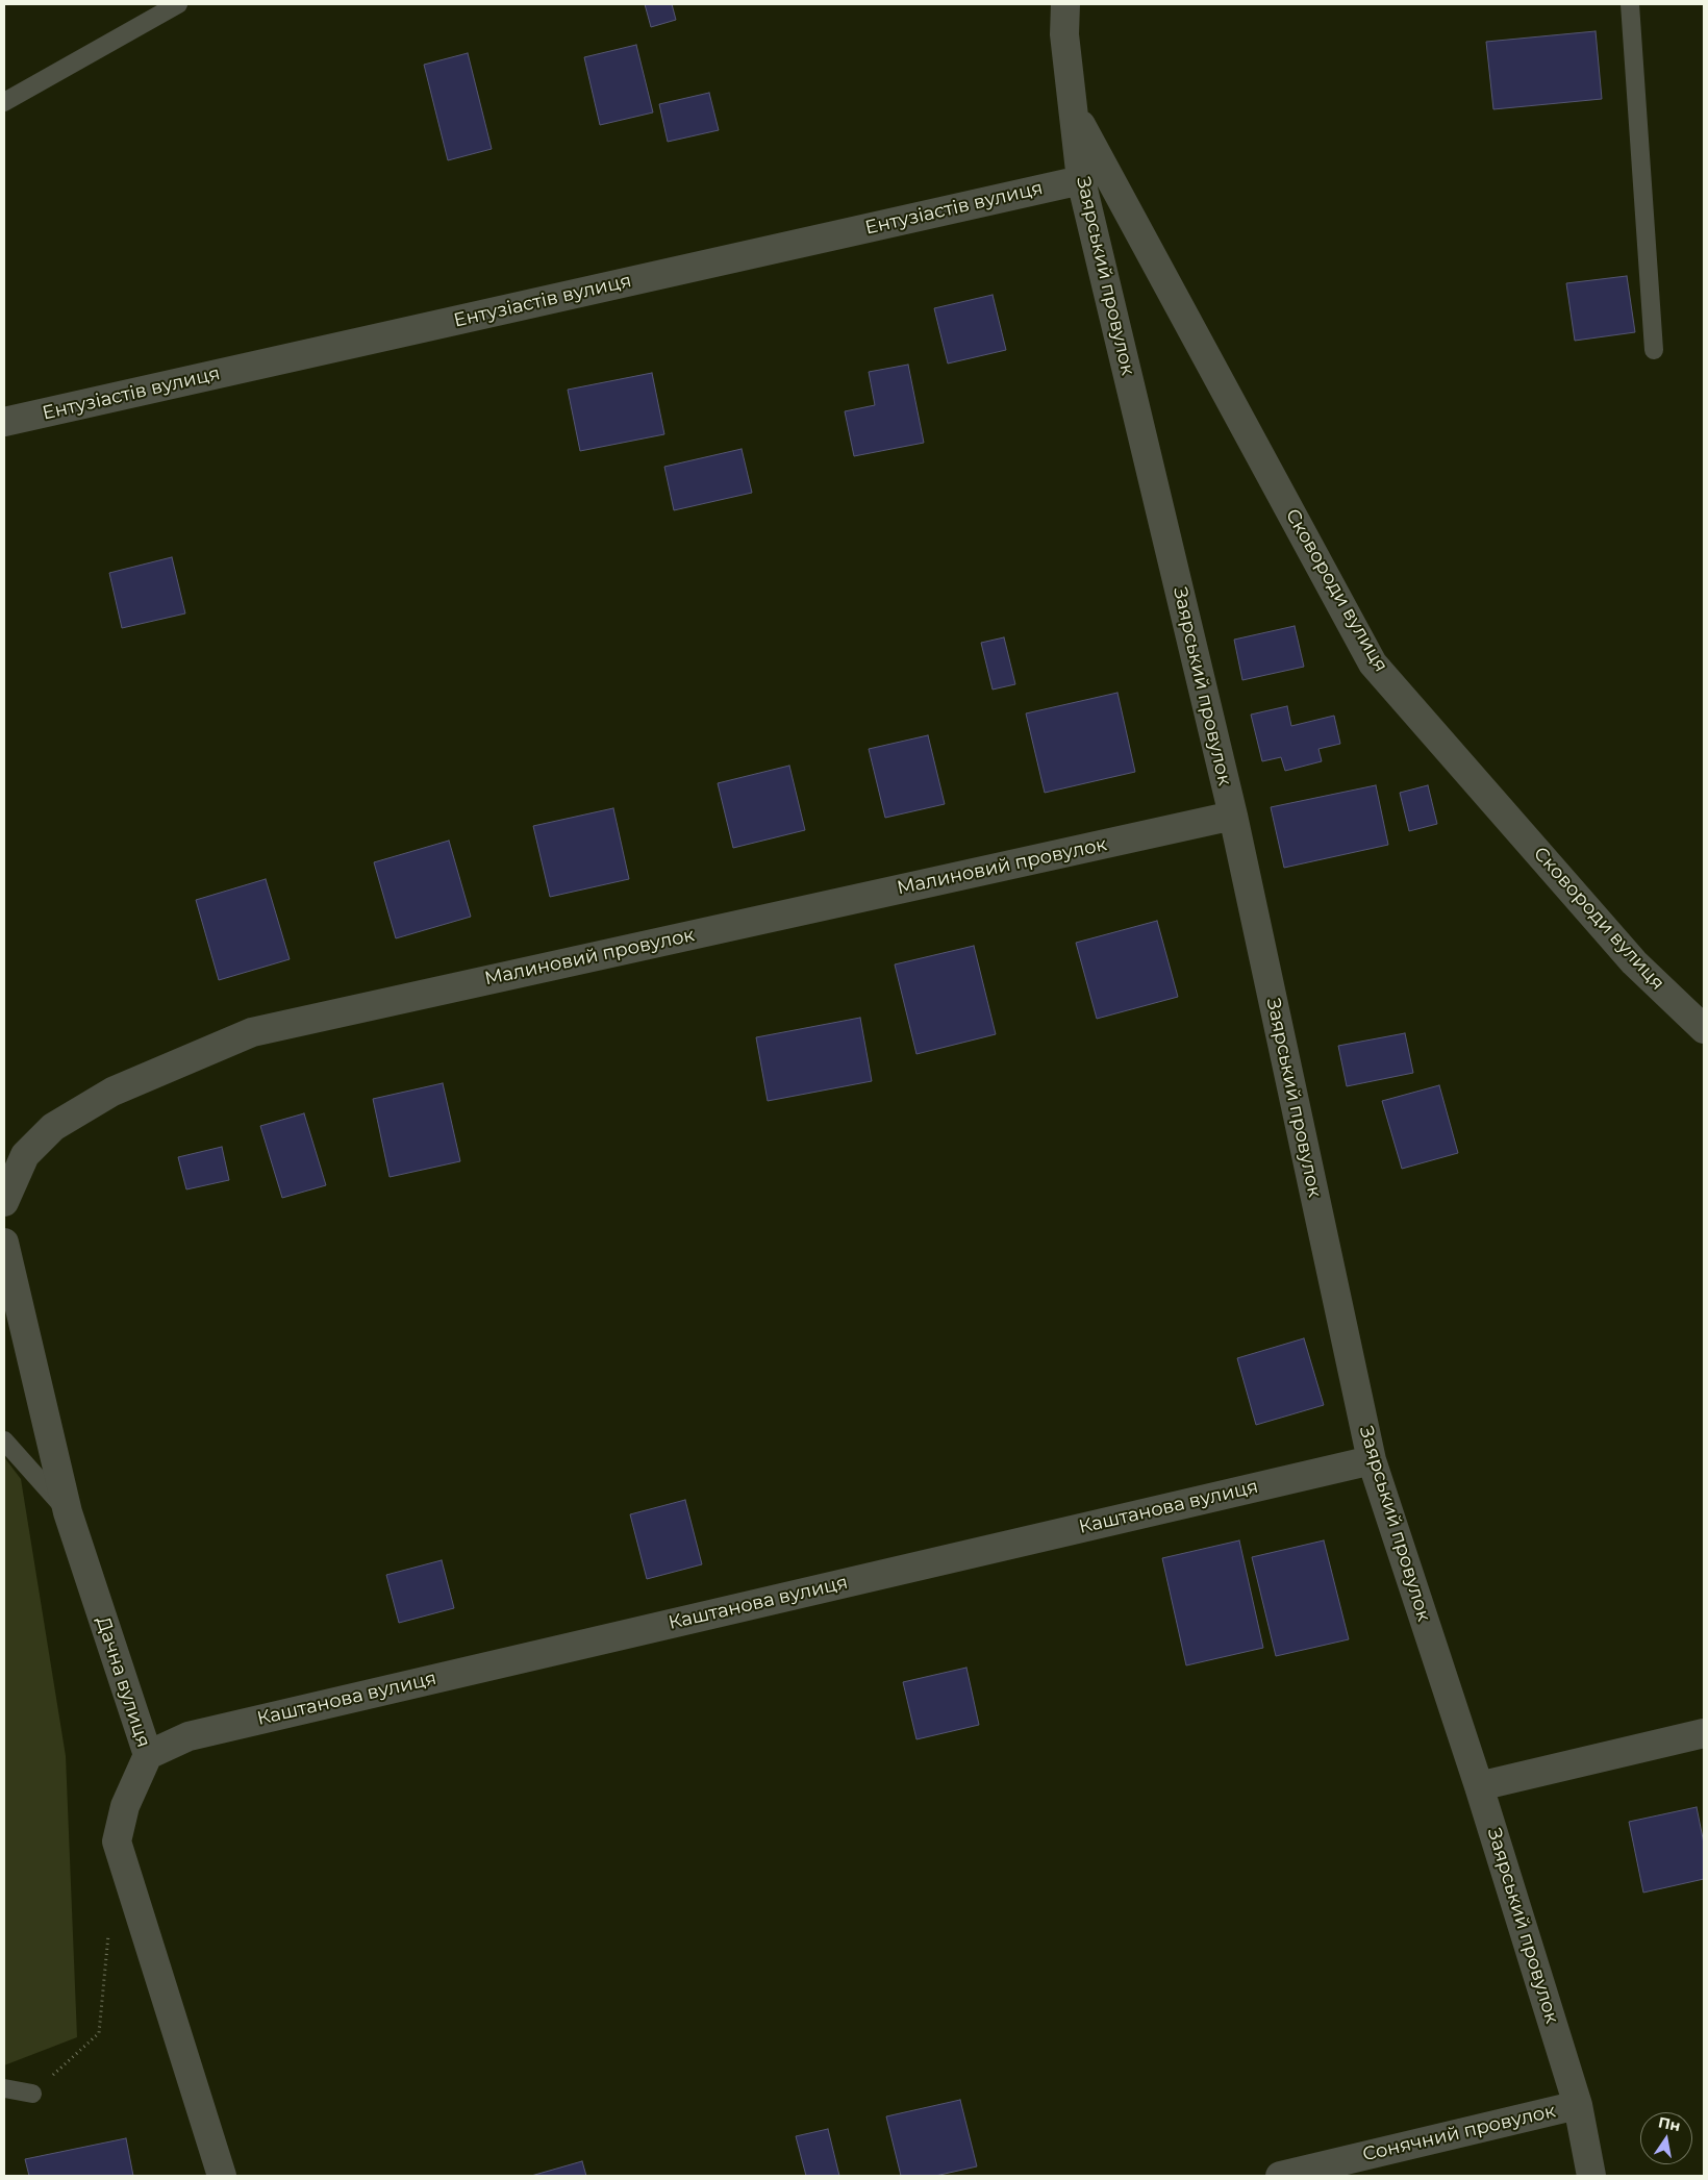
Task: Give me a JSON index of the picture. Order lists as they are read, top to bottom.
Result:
{
  "streets": {
    "street": [
      "Ентузіастів вулиця",
      "Заярський провулок",
      "Сковороди вулиця",
      "Малиновий провулок",
      "Каштанова вулиця",
      "Дачна вулиця",
      "Сонячний провулок"
    ]
  },
  "crossings": [
    ["Ентузіастів вулиця", "Заярський провулок"],
    ["Заярський провулок", "Сковороди вулиця"],
    ["Заярський провулок", "Малиновий провулок"],
    ["Заярський провулок", "Каштанова вулиця"],
    ["Заярський провулок", "Сонячний провулок"],
    ["Каштанова вулиця", "Дачна вулиця"]
  ],
  "north": "top"
}
